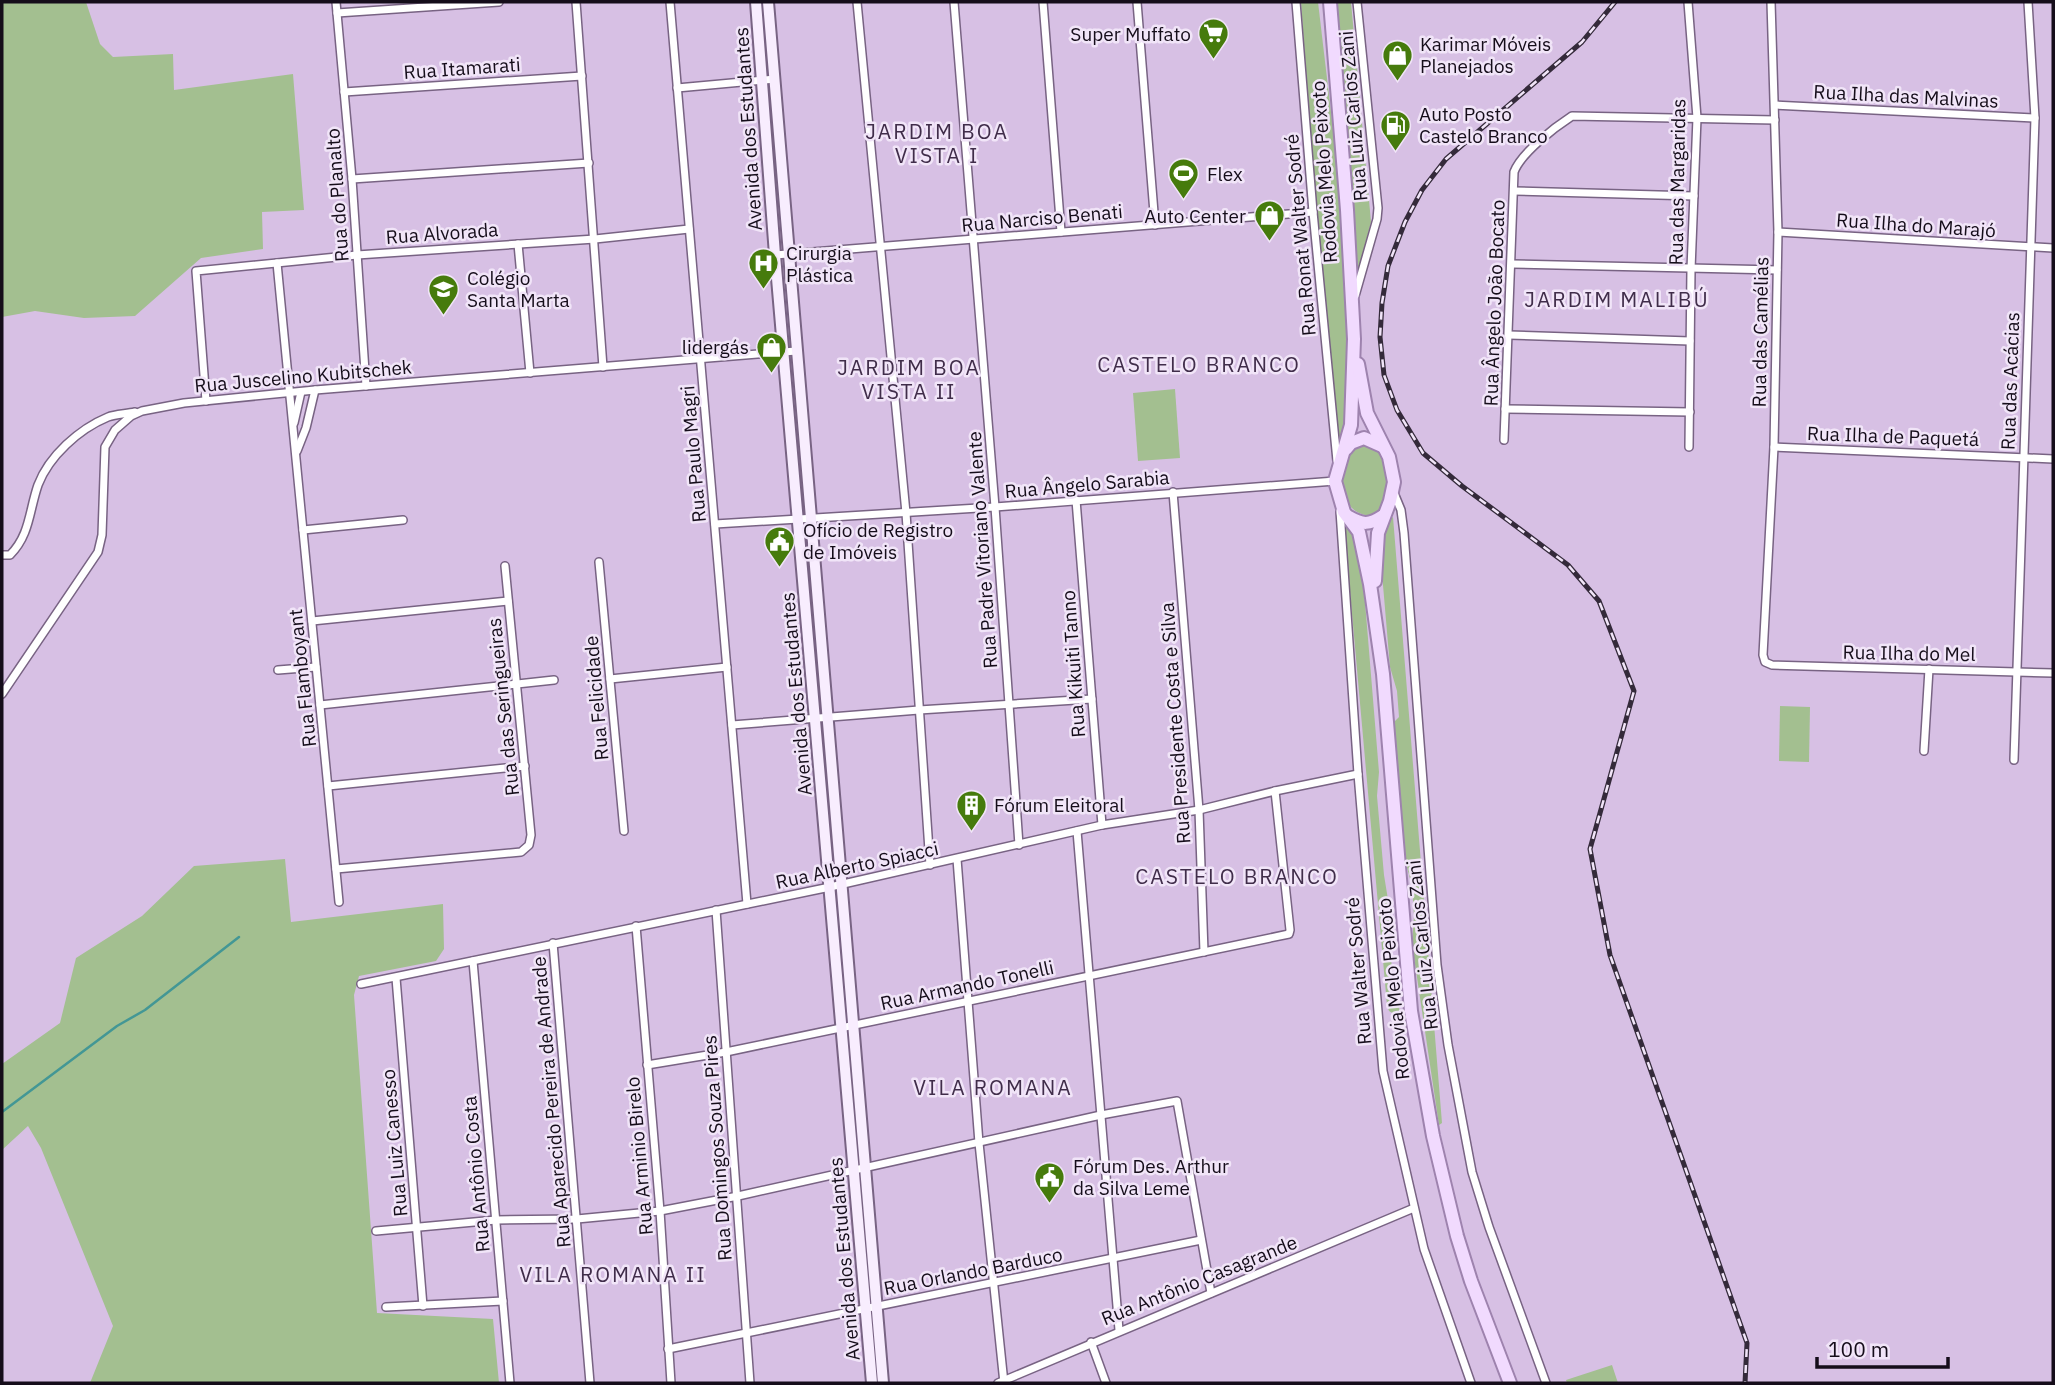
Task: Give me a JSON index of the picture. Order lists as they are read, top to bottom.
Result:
{
  "streets": {
    "main road": ["Rodovia Melo Peixoto"],
    "street": [
      "Rua Itamarati",
      "Rua Ilha das Malvinas",
      "Rua Luiz Carlos Zani",
      "Avenida dos Estudantes",
      "Rua das Margaridas",
      "Rua do Planalto",
      "Rua Narciso Benati",
      "Rua Ilha do Marajó",
      "Rua Alvorada",
      "Rua Ronat Walter Sodré",
      "Rua Ângelo João Bocato",
      "Rua das Camélias",
      "Rua Juscelino Kubitschek",
      "Rua das Acácias",
      "Rua Ilha de Paquetá",
      "Rua Paulo Magri",
      "Rua Ângelo Sarabia",
      "Rua Padre Vitoriano Valente",
      "Rua Ilha do Mel",
      "Rua Kikuiti Tanno",
      "Rua Flamboyant",
      "Rua Felicidade",
      "Rua das Seringueiras",
      "Rua Presidente Costa e Silva",
      "Rua Alberto Spiacci",
      "Rua Walter Sodré",
      "Rua Armando Tonelli",
      "Rua Aparecido Pereira de Andrade",
      "Rua Luiz Canesso",
      "Rua Domingos Souza Pires",
      "Rua Arminio Birelo",
      "Rua Antônio Costa",
      "Rua Orlando Barduco",
      "Rua Antônio Casagrande"
    ]
  },
  "crossings": [
    ["Rua Itamarati", "Rua do Planalto"],
    ["Rua Ilha das Malvinas", "Rua das Camélias"],
    ["Rua Ilha das Malvinas", "Rua das Acácias"],
    ["Rua Luiz Carlos Zani", "Rodovia Melo Peixoto"],
    ["Rua Luiz Carlos Zani", "Rua Ronat Walter Sodré"],
    ["Rua Luiz Carlos Zani", "Rua Ângelo Sarabia"],
    ["Rua Luiz Carlos Zani", "Rua Walter Sodré"],
    ["Avenida dos Estudantes", "Rua Narciso Benati"],
    ["Avenida dos Estudantes", "Rua Juscelino Kubitschek"],
    ["Avenida dos Estudantes", "Rua Ângelo Sarabia"],
    ["Avenida dos Estudantes", "Rua Alberto Spiacci"],
    ["Avenida dos Estudantes", "Rua Armando Tonelli"],
    ["Avenida dos Estudantes", "Rua Orlando Barduco"],
    ["Rodovia Melo Peixoto", "Rua Ronat Walter Sodré"],
    ["Rodovia Melo Peixoto", "Rua Ângelo Sarabia"],
    ["Rodovia Melo Peixoto", "Rua Walter Sodré"],
    ["Rua das Margaridas", "Rua Ângelo João Bocato"],
    ["Rua do Planalto", "Rua Alvorada"],
    ["Rua do Planalto", "Rua Juscelino Kubitschek"],
    ["Rua Narciso Benati", "Rua Ronat Walter Sodré"],
    ["Rua Narciso Benati", "Rua Padre Vitoriano Valente"],
    ["Rua Ilha do Marajó", "Rua das Camélias"],
    ["Rua Ilha do Marajó", "Rua das Acácias"],
    ["Rua Alvorada", "Rua Juscelino Kubitschek"],
    ["Rua Alvorada", "Rua Paulo Magri"],
    ["Rua Alvorada", "Rua Flamboyant"],
    ["Rua Ronat Walter Sodré", "Rua Ângelo Sarabia"],
    ["Rua Ronat Walter Sodré", "Rua Walter Sodré"],
    ["Rua das Camélias", "Rua Ilha de Paquetá"],
    ["Rua das Camélias", "Rua Ilha do Mel"],
    ["Rua Juscelino Kubitschek", "Rua Paulo Magri"],
    ["Rua Juscelino Kubitschek", "Rua Flamboyant"],
    ["Rua das Acácias", "Rua Ilha de Paquetá"],
    ["Rua das Acácias", "Rua Ilha do Mel"],
    ["Rua Paulo Magri", "Rua Ângelo Sarabia"],
    ["Rua Paulo Magri", "Rua Alberto Spiacci"],
    ["Rua Ângelo Sarabia", "Rua Padre Vitoriano Valente"],
    ["Rua Ângelo Sarabia", "Rua Kikuiti Tanno"],
    ["Rua Ângelo Sarabia", "Rua Presidente Costa e Silva"],
    ["Rua Ângelo Sarabia", "Rua Walter Sodré"],
    ["Rua Padre Vitoriano Valente", "Rua Alberto Spiacci"],
    ["Rua Kikuiti Tanno", "Rua Alberto Spiacci"],
    ["Rua Flamboyant", "Rua das Seringueiras"],
    ["Rua Presidente Costa e Silva", "Rua Alberto Spiacci"],
    ["Rua Presidente Costa e Silva", "Rua Armando Tonelli"],
    ["Rua Alberto Spiacci", "Rua Walter Sodré"],
    ["Rua Alberto Spiacci", "Rua Armando Tonelli"],
    ["Rua Alberto Spiacci", "Rua Aparecido Pereira de Andrade"],
    ["Rua Alberto Spiacci", "Rua Luiz Canesso"],
    ["Rua Alberto Spiacci", "Rua Domingos Souza Pires"],
    ["Rua Alberto Spiacci", "Rua Arminio Birelo"],
    ["Rua Alberto Spiacci", "Rua Antônio Costa"],
    ["Rua Walter Sodré", "Rua Antônio Casagrande"],
    ["Rua Armando Tonelli", "Rua Domingos Souza Pires"],
    ["Rua Armando Tonelli", "Rua Arminio Birelo"],
    ["Rua Domingos Souza Pires", "Rua Orlando Barduco"],
    ["Rua Arminio Birelo", "Rua Orlando Barduco"]
  ],
  "districts": [
    "JARDIM BOA VISTA I",
    "JARDIM MALIBÚ",
    "CASTELO BRANCO",
    "JARDIM BOA VISTA II",
    "CASTELO BRANCO",
    "VILA ROMANA",
    "VILA ROMANA II"
  ],
  "places": {
    "supermarket": ["Super Muffato"],
    "shop": ["Karimar Móveis Planejados", "Auto Center", "lidergás"],
    "fuel station": ["Auto Posto Castelo Branco"],
    "sports": ["Flex"],
    "hospital": ["Cirurgia Plástica"],
    "school or university": ["Colégio Santa Marta"],
    "public building": ["Ofício de Registro de Imóveis", "Fórum Des. Arthur da Silva Leme"],
    "building": ["Fórum Eleitoral"]
  },
  "scale_bar": "100 m"
}
